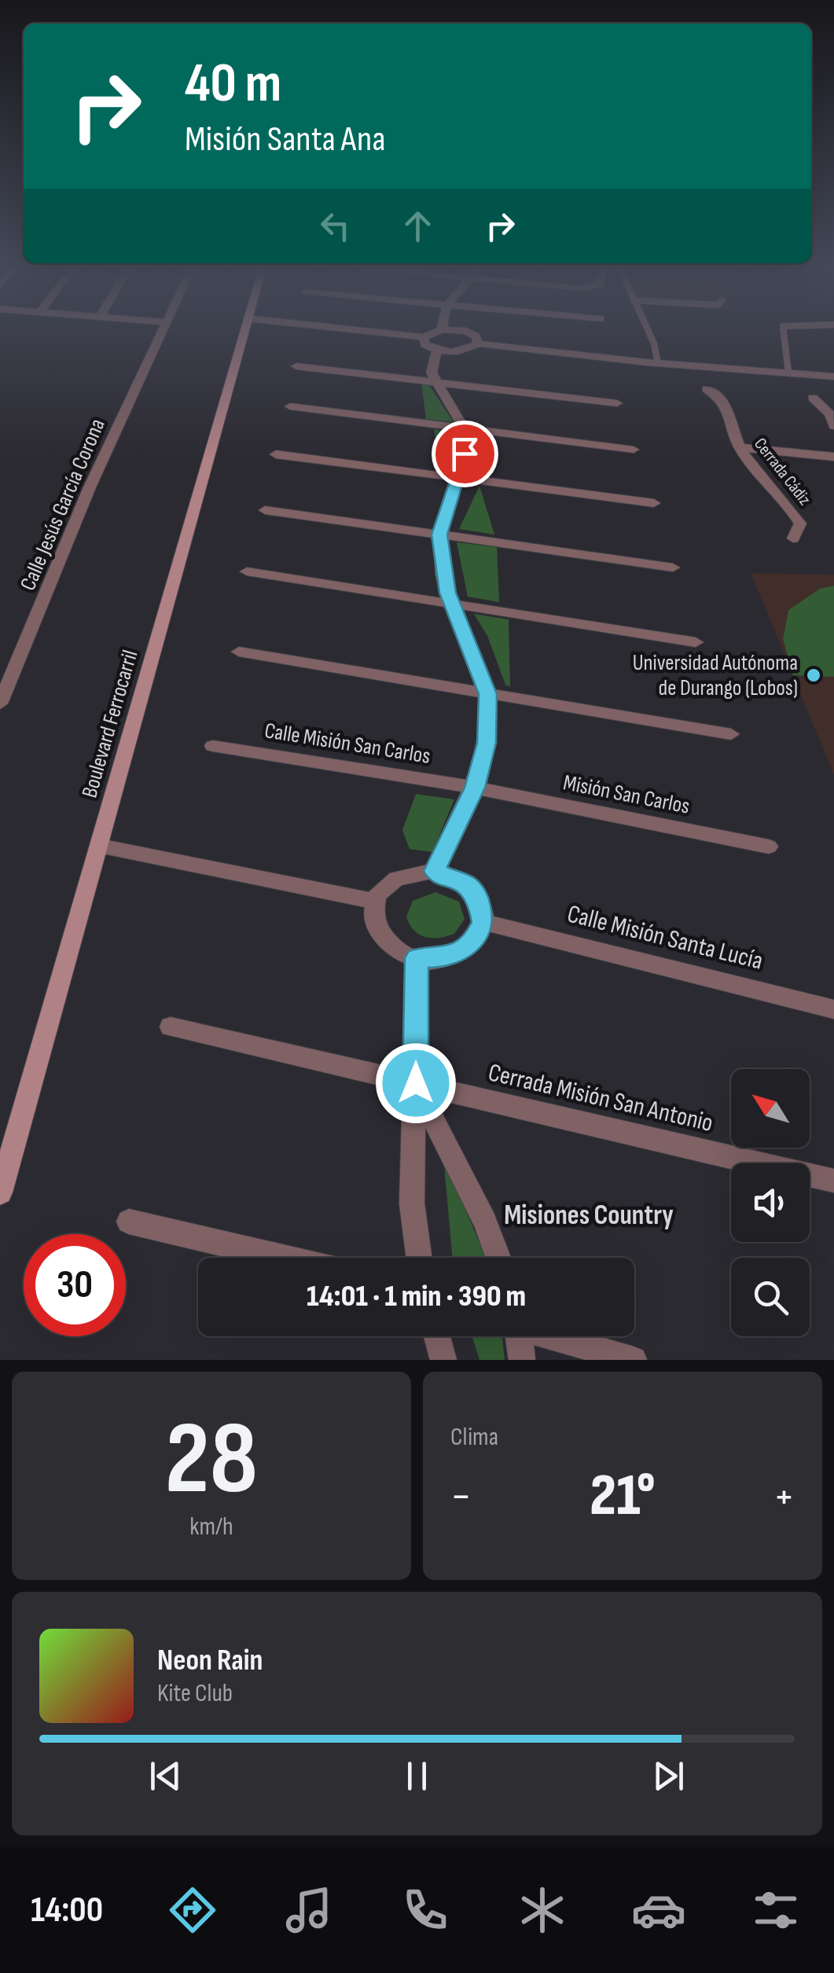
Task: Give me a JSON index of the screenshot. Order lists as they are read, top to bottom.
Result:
{
  "streets": {
    "main road": ["Boulevard Ferrocarril"],
    "street": [
      "Cerrada Cádiz",
      "Calle Jesús García Corona",
      "Calle Misión San Carlos",
      "Misión San Carlos",
      "Calle Misión Santa Lucía",
      "Cerrada Misión San Antonio"
    ]
  },
  "crossings": [
    ["Calle Misión San Carlos", "Misión San Carlos"]
  ],
  "districts": ["Misiones Country"],
  "places": ["Universidad Autónoma de Durango (Lobos)"],
  "north": "top left",
  "page": {
    "turn": ["40 m", "Misión Santa Ana"],
    "limit": "30",
    "trip": "14:01 · 1 min · 390 m",
    "tile": [
      ["28", "km/h"],
      "Clima"
    ],
    "heat": ["−", "21°", "+"],
    "song": ["Neon Rain", "Kite Club"],
    "tabs": "14:00"
  }
}
